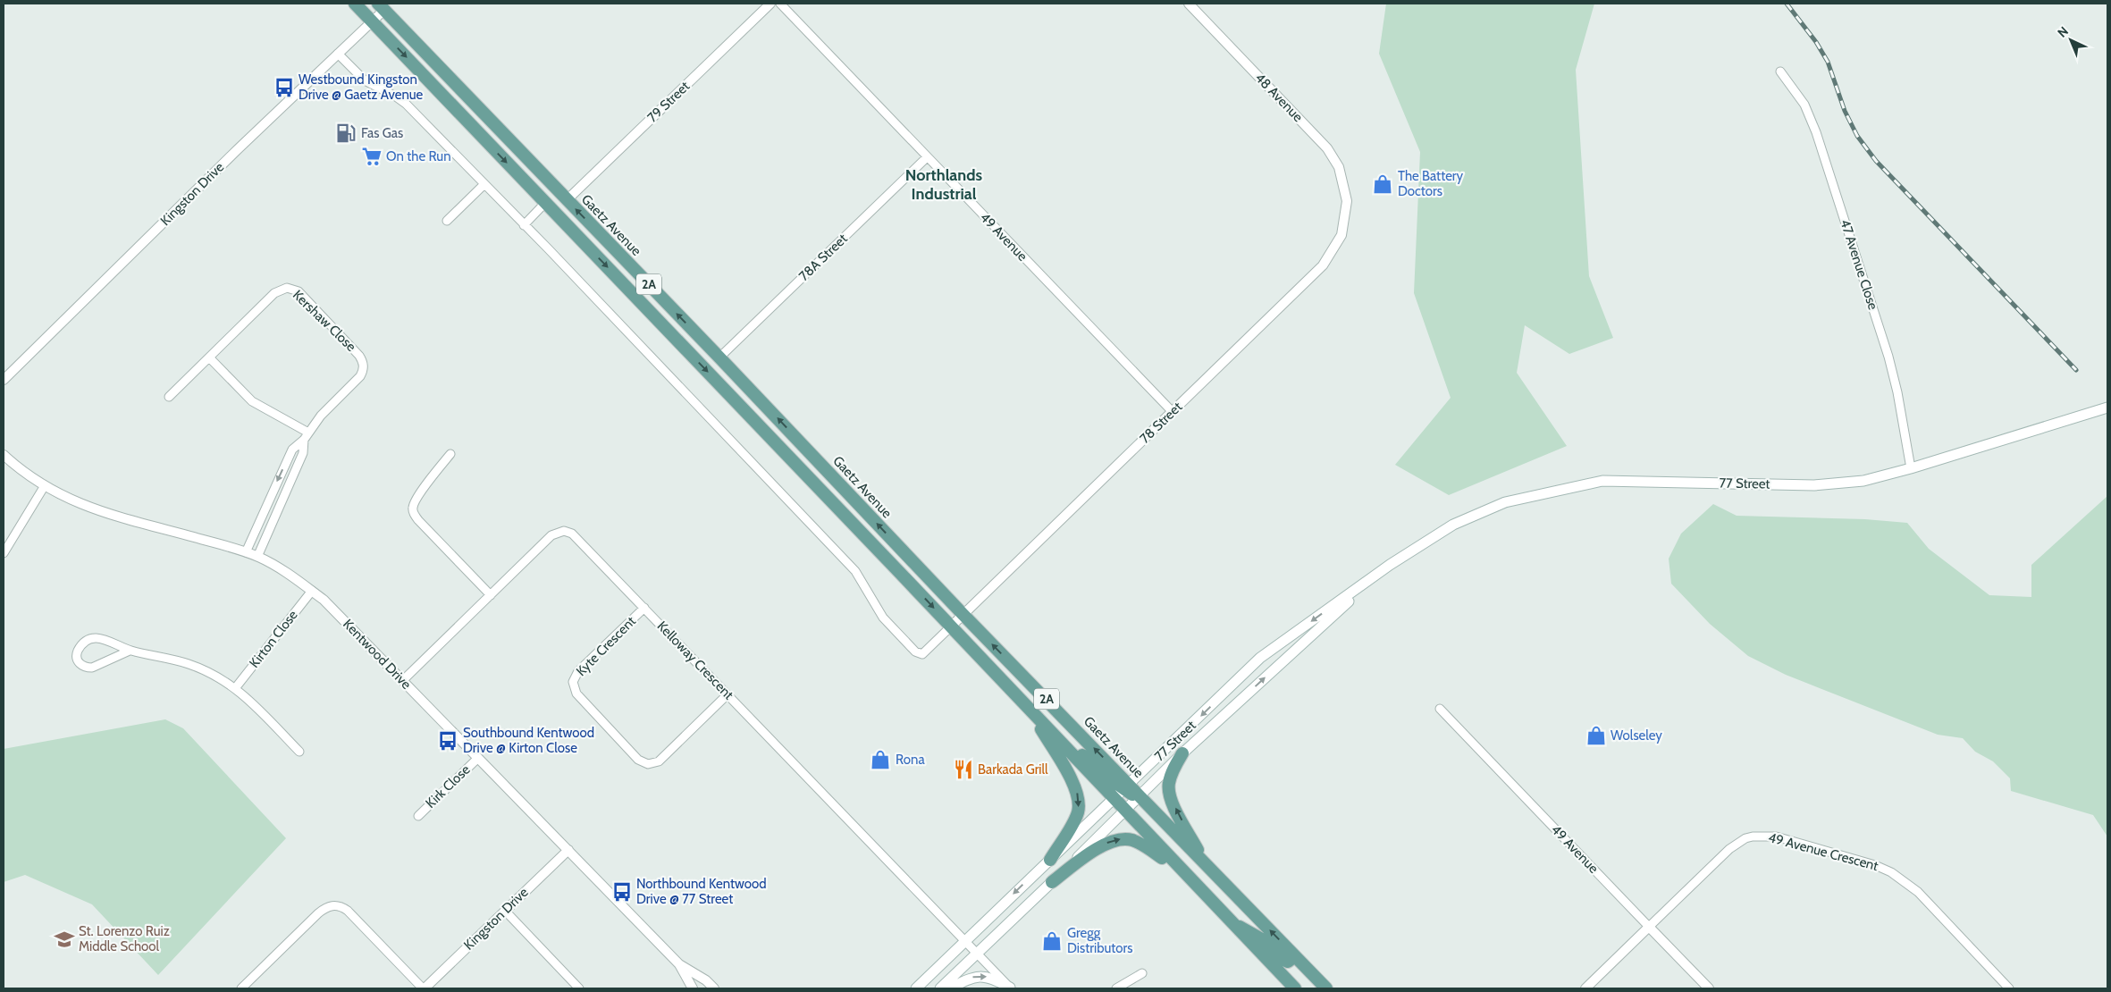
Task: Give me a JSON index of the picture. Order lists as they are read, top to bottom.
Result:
{
  "streets": {
    "main road": ["Gaetz Avenue", "2A", "77 Street"],
    "street": [
      "48 Avenue",
      "79 Street",
      "Kingston Drive",
      "49 Avenue",
      "78A Street",
      "47 Avenue Close",
      "Kershaw Close",
      "78 Street",
      "Kirton Close",
      "Kyte Crescent",
      "Kentwood Drive",
      "Kelloway Crescent",
      "Kirk Close",
      "49 Avenue Crescent"
    ]
  },
  "crossings": [
    ["48 Avenue", "78 Street"],
    ["79 Street", "Gaetz Avenue"],
    ["Kingston Drive", "Gaetz Avenue"],
    ["Kingston Drive", "2A"],
    ["Kingston Drive", "Kentwood Drive"],
    ["Gaetz Avenue", "78A Street"],
    ["Gaetz Avenue", "78 Street"],
    ["Gaetz Avenue", "77 Street"],
    ["49 Avenue", "78A Street"],
    ["49 Avenue", "78 Street"],
    ["49 Avenue", "49 Avenue Crescent"],
    ["47 Avenue Close", "77 Street"],
    ["2A", "78 Street"],
    ["2A", "77 Street"],
    ["Kershaw Close", "Kentwood Drive"],
    ["77 Street", "Kelloway Crescent"],
    ["Kirton Close", "Kentwood Drive"],
    ["Kyte Crescent", "Kelloway Crescent"],
    ["Kentwood Drive", "Kelloway Crescent"],
    ["Kentwood Drive", "Kirk Close"]
  ],
  "districts": ["Northlands Industrial"],
  "places": {
    "bus stop": ["Westbound Kingston Drive @ Gaetz Avenue", "Southbound Kentwood Drive @ Kirton Close", "Northbound Kentwood Drive @ 77 Street"],
    "fuel station": ["Fas Gas"],
    "supermarket": ["On the Run"],
    "shop": [
      "The Battery Doctors",
      "Wolseley",
      "Rona",
      "Gregg Distributors"
    ],
    "restaurant": ["Barkada Grill"],
    "school or university": ["St. Lorenzo Ruiz Middle School"]
  },
  "north": "top left"
}
